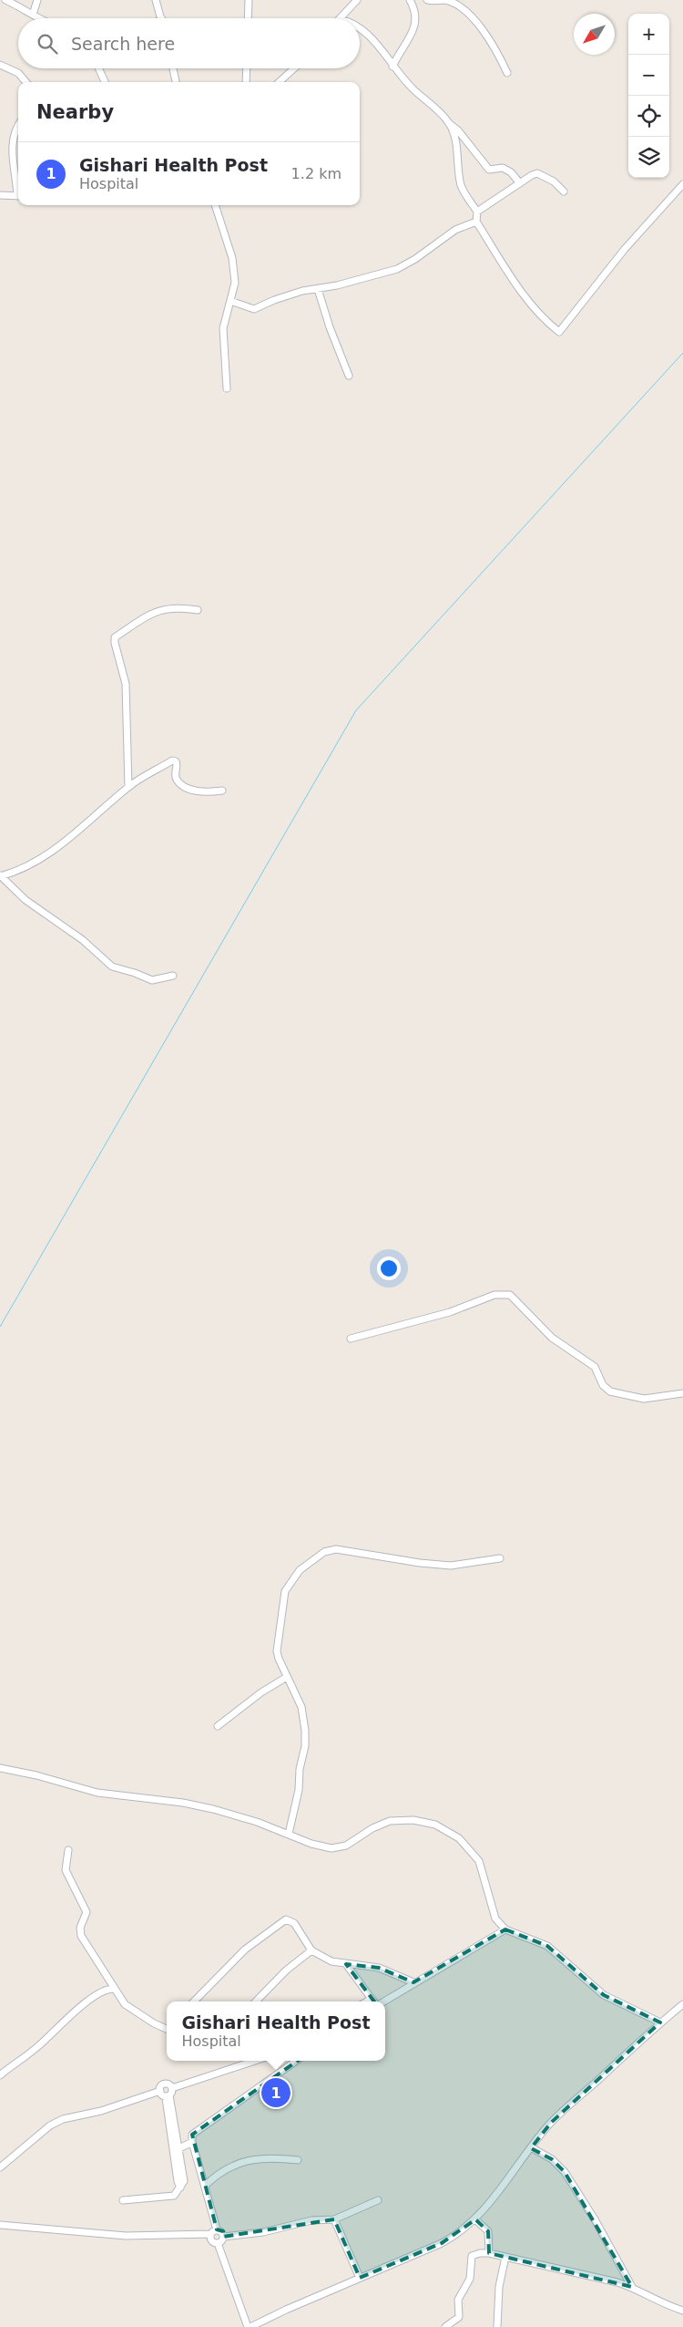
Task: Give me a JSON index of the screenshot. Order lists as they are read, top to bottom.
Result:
{
  "north": "bottom left",
  "page": {
    "map_buttons": ["+", "−"],
    "search": "Search here",
    "heading": "Nearby",
    "list": [
      {
        "mark": "1",
        "name": "Gishari Health Post",
        "note": "Hospital",
        "value": "1.2 km"
      }
    ],
    "popup": ["Gishari Health Post", "Hospital"],
    "pins": "1"
  }
}
